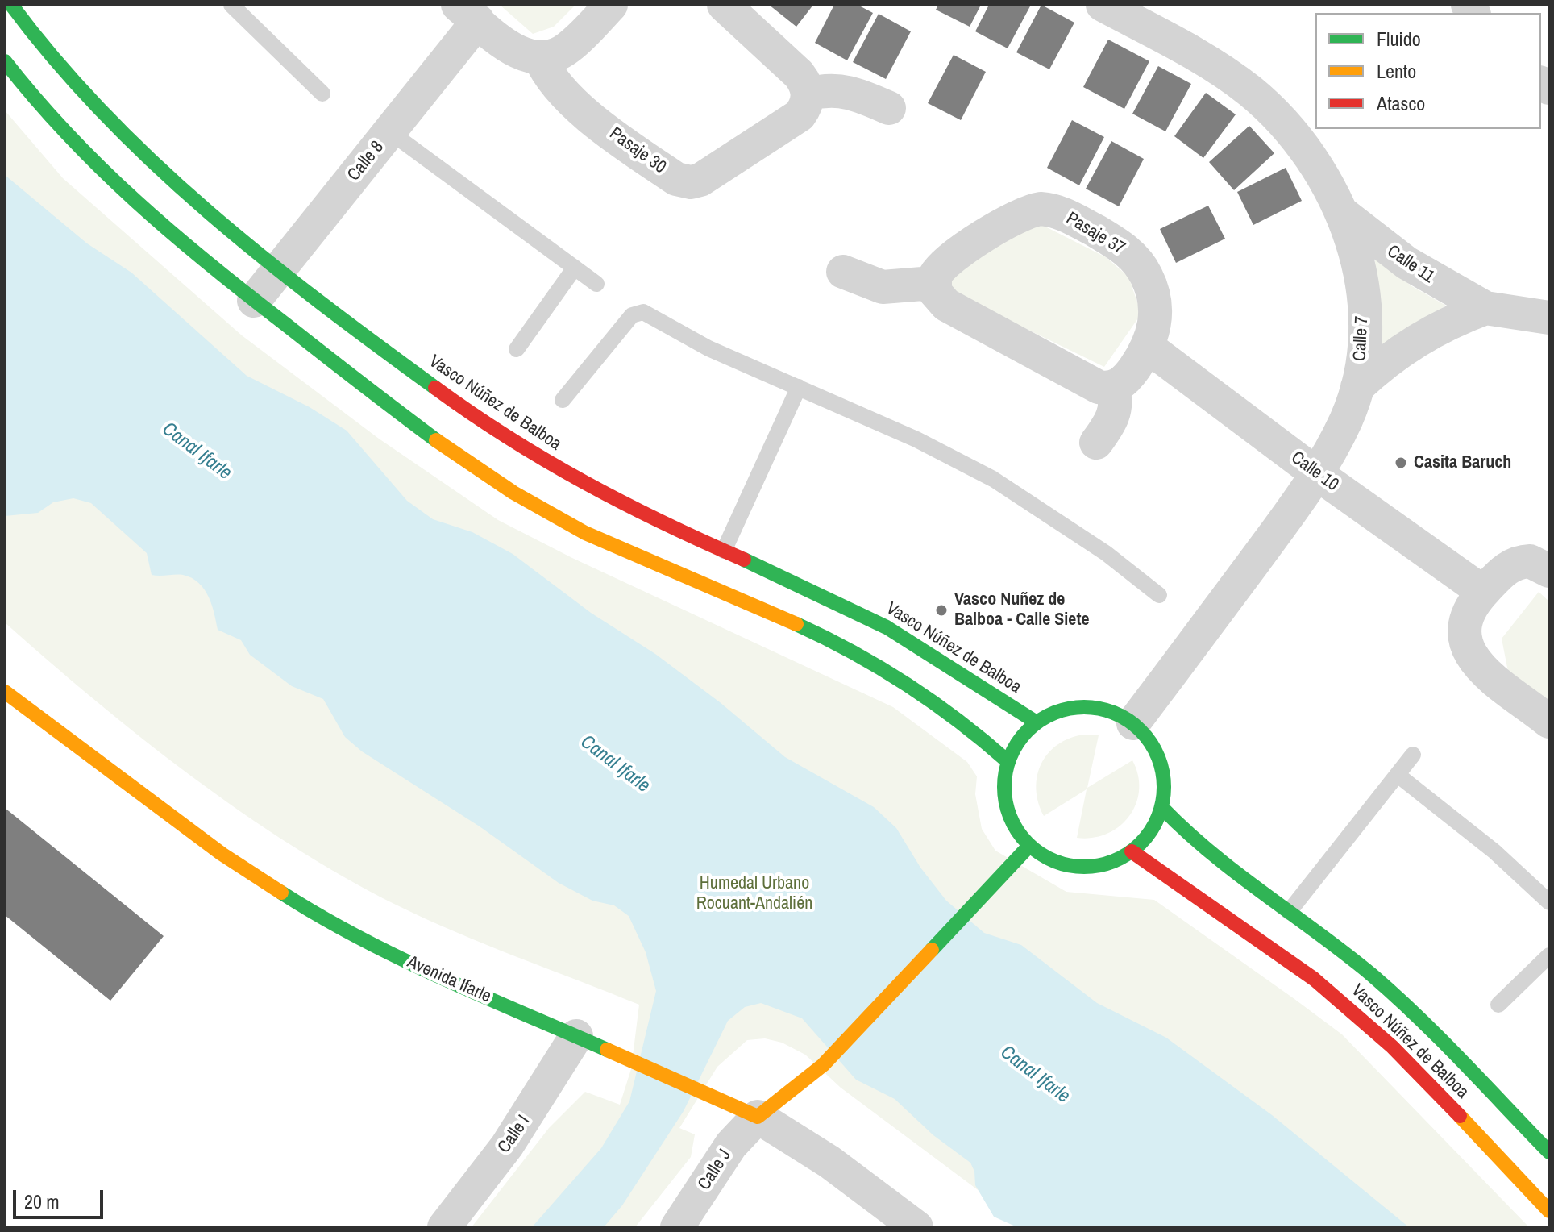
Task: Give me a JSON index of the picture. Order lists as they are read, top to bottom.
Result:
{
  "streets": {
    "street": [
      "Pasaje 30",
      "Calle 8",
      "Pasaje 37",
      "Calle 11",
      "Calle 7",
      "Vasco Núñez de Balboa",
      "Calle 10",
      "Avenida Ifarle",
      "Calle I",
      "Calle J"
    ]
  },
  "crossings": [
    ["Pasaje 30", "Calle 8"],
    ["Calle 8", "Vasco Núñez de Balboa"],
    ["Pasaje 37", "Calle 10"],
    ["Calle 11", "Calle 7"],
    ["Calle 7", "Vasco Núñez de Balboa"],
    ["Calle 7", "Calle 10"],
    ["Avenida Ifarle", "Calle I"],
    ["Avenida Ifarle", "Calle J"]
  ],
  "water": ["Canal Ifarle"],
  "parks": ["Humedal Urbano Rocuant-Andalién"],
  "places": ["Casita Baruch", "Vasco Nuñez de Balboa - Calle Siete"],
  "legend": ["Fluido", "Lento", "Atasco"],
  "scale_bar": "20 m"
}
